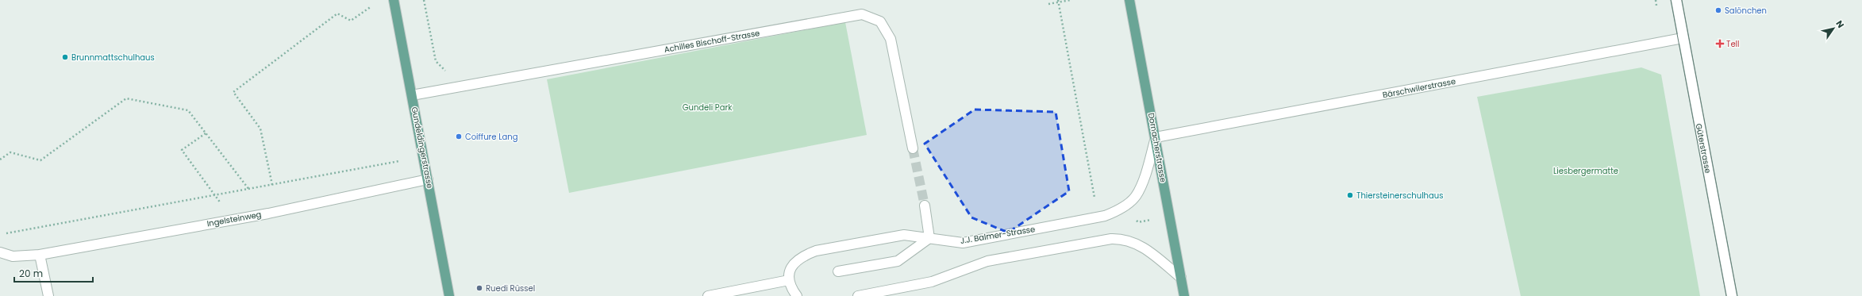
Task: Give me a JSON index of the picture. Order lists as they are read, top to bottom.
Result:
{
  "streets": {
    "main road": ["Gundeldingerstrasse", "Dornacherstrasse"],
    "street": [
      "Achilles Bischoff-Strasse",
      "Bärschwilerstrasse",
      "Güterstrasse",
      "Ingelsteinweg",
      "J.J. Balmer-Strasse"
    ]
  },
  "crossings": [
    ["Achilles Bischoff-Strasse", "Gundeldingerstrasse"],
    ["Bärschwilerstrasse", "Dornacherstrasse"],
    ["Bärschwilerstrasse", "Güterstrasse"],
    ["Bärschwilerstrasse", "J.J. Balmer-Strasse"],
    ["Gundeldingerstrasse", "Ingelsteinweg"],
    ["Dornacherstrasse", "J.J. Balmer-Strasse"]
  ],
  "parks": ["Gundeli Park", "Liesbergermatte"],
  "places": {
    "other": [
      "Salönchen",
      "Brunnmattschulhaus",
      "Coiffure Lang",
      "Thiersteinerschulhaus",
      "Ruedi Rüssel"
    ],
    "health": ["Tell"]
  },
  "scale_bar": "20 m",
  "north": "top right"
}
